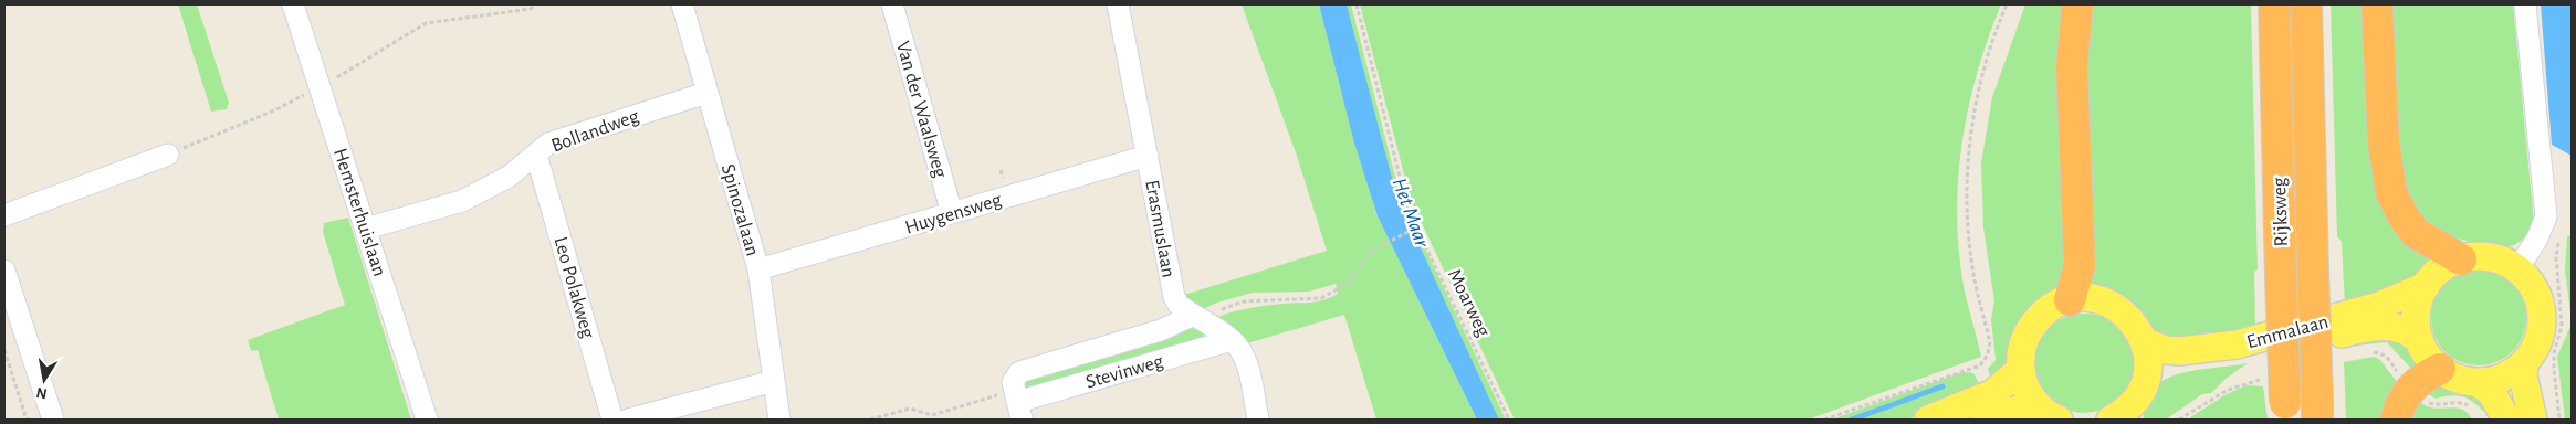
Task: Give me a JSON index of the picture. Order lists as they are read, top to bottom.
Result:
{
  "streets": {
    "highway": ["Rijksweg"],
    "main road": ["Emmalaan"],
    "street": [
      "Van der Waalsweg",
      "Bollandweg",
      "Spinozalaan",
      "Hemsterhuislaan",
      "Huygensweg",
      "Erasmuslaan",
      "Leo Polakweg",
      "Stevinweg"
    ],
    "path": ["Moarweg"]
  },
  "crossings": [
    ["Van der Waalsweg", "Huygensweg"],
    ["Bollandweg", "Spinozalaan"],
    ["Bollandweg", "Hemsterhuislaan"],
    ["Bollandweg", "Leo Polakweg"],
    ["Spinozalaan", "Huygensweg"],
    ["Huygensweg", "Erasmuslaan"],
    ["Erasmuslaan", "Stevinweg"]
  ],
  "water": ["Het Maar"],
  "north": "bottom"
}
